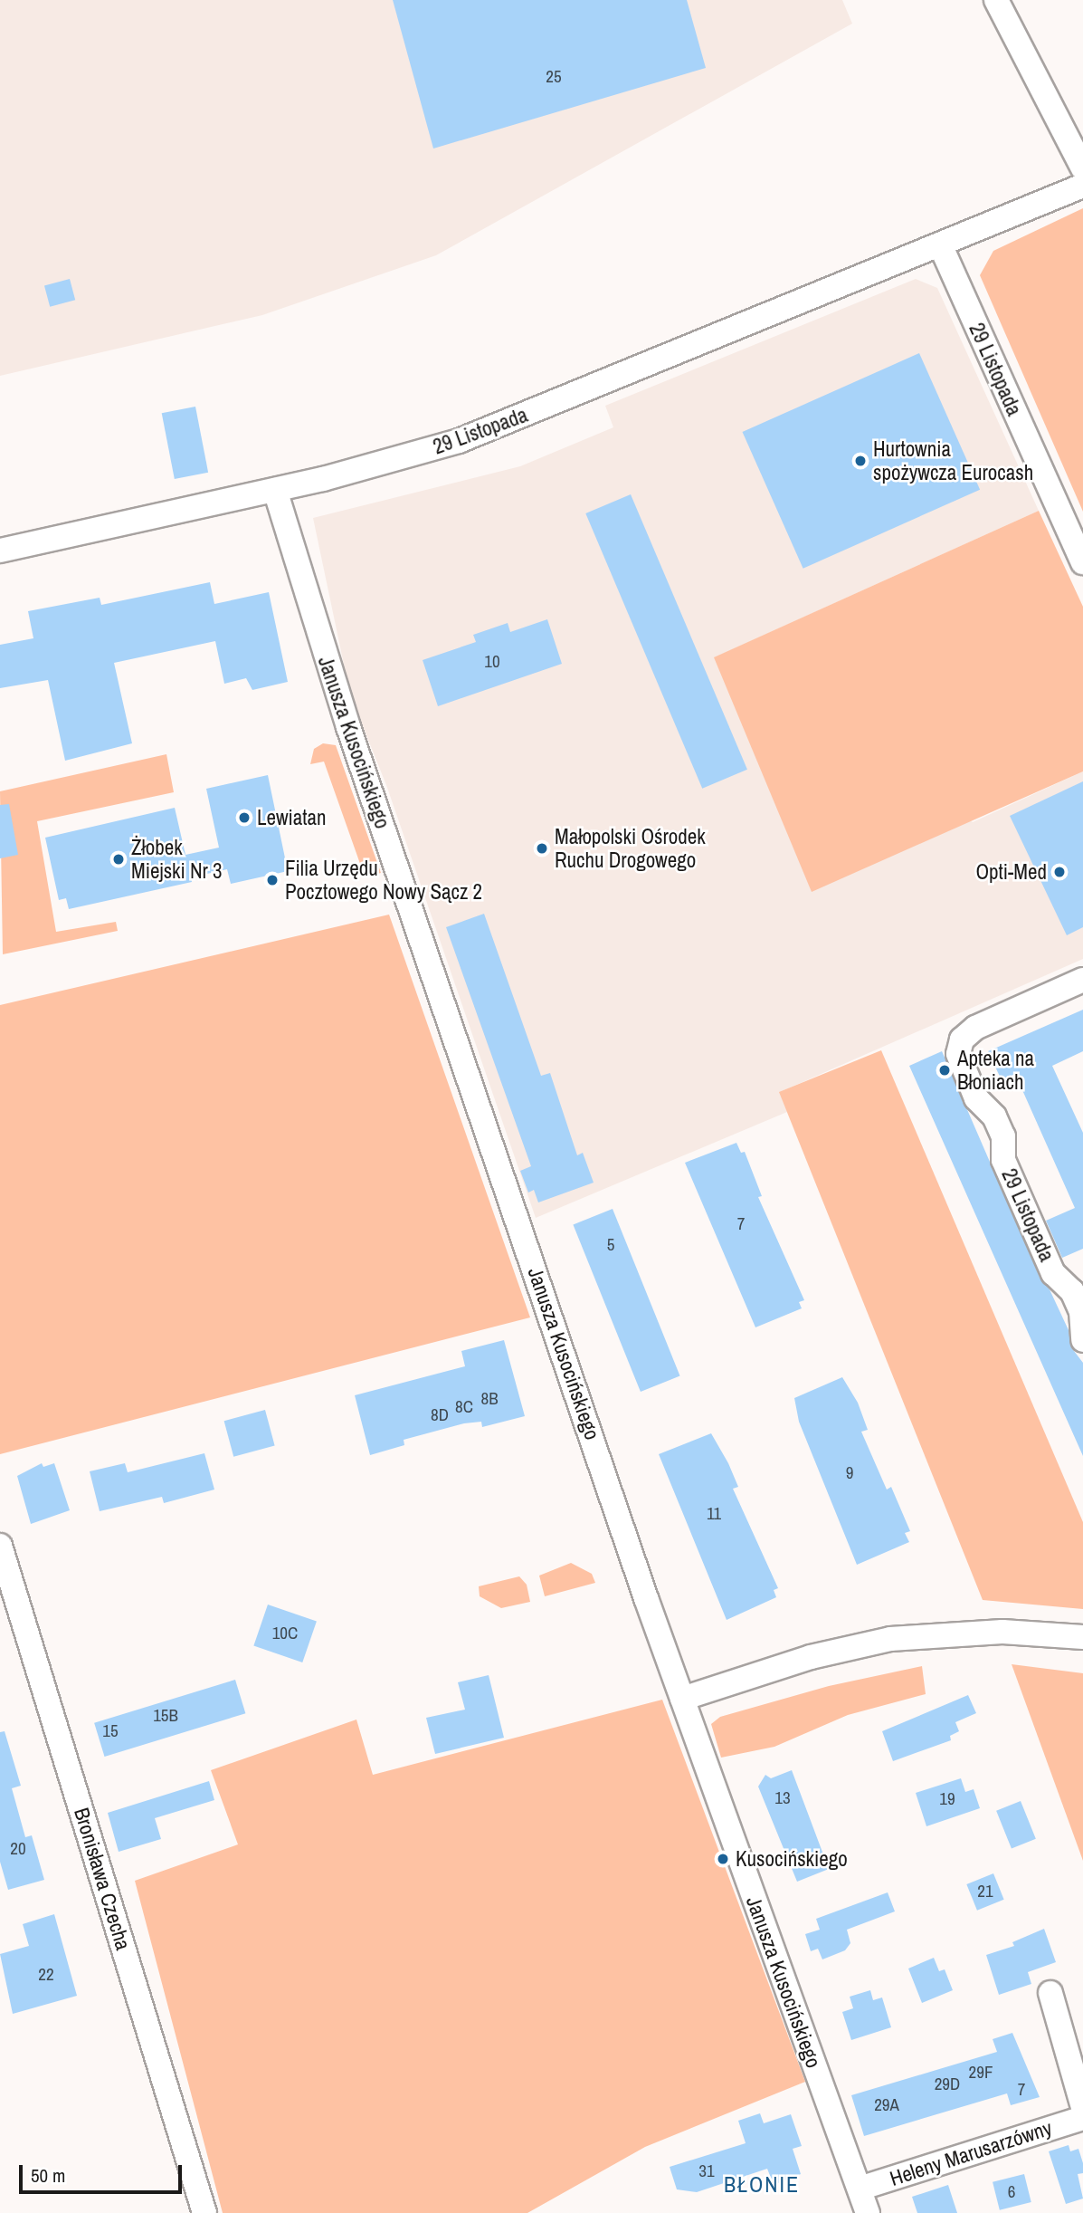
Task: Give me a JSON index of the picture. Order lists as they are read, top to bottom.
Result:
{
  "streets": {
    "street": [
      "29 Listopada",
      "Janusza Kusocińskiego",
      "Bronisława Czecha",
      "Heleny Marusarzówny"
    ]
  },
  "crossings": [
    ["29 Listopada", "Janusza Kusocińskiego"],
    ["Janusza Kusocińskiego", "Heleny Marusarzówny"]
  ],
  "districts": ["BŁONIE"],
  "places": [
    "Hurtownia spożywcza Eurocash",
    "Lewiatan",
    "Małopolski Ośrodek Ruchu Drogowego",
    "Żłobek Miejski Nr 3",
    "Opti-Med",
    "Filia Urzędu Pocztowego Nowy Sącz 2",
    "Apteka na Błoniach",
    "Kusocińskiego"
  ],
  "house_numbers": [
    "25",
    "10",
    "7",
    "5",
    "8B",
    "8C",
    "8D",
    "9",
    "11",
    "10C",
    "15B",
    "15",
    "13",
    "19",
    "20",
    "21",
    "22",
    "29F",
    "29D",
    "7",
    "29A",
    "31",
    "6"
  ],
  "scale_bar": "50 m"
}
